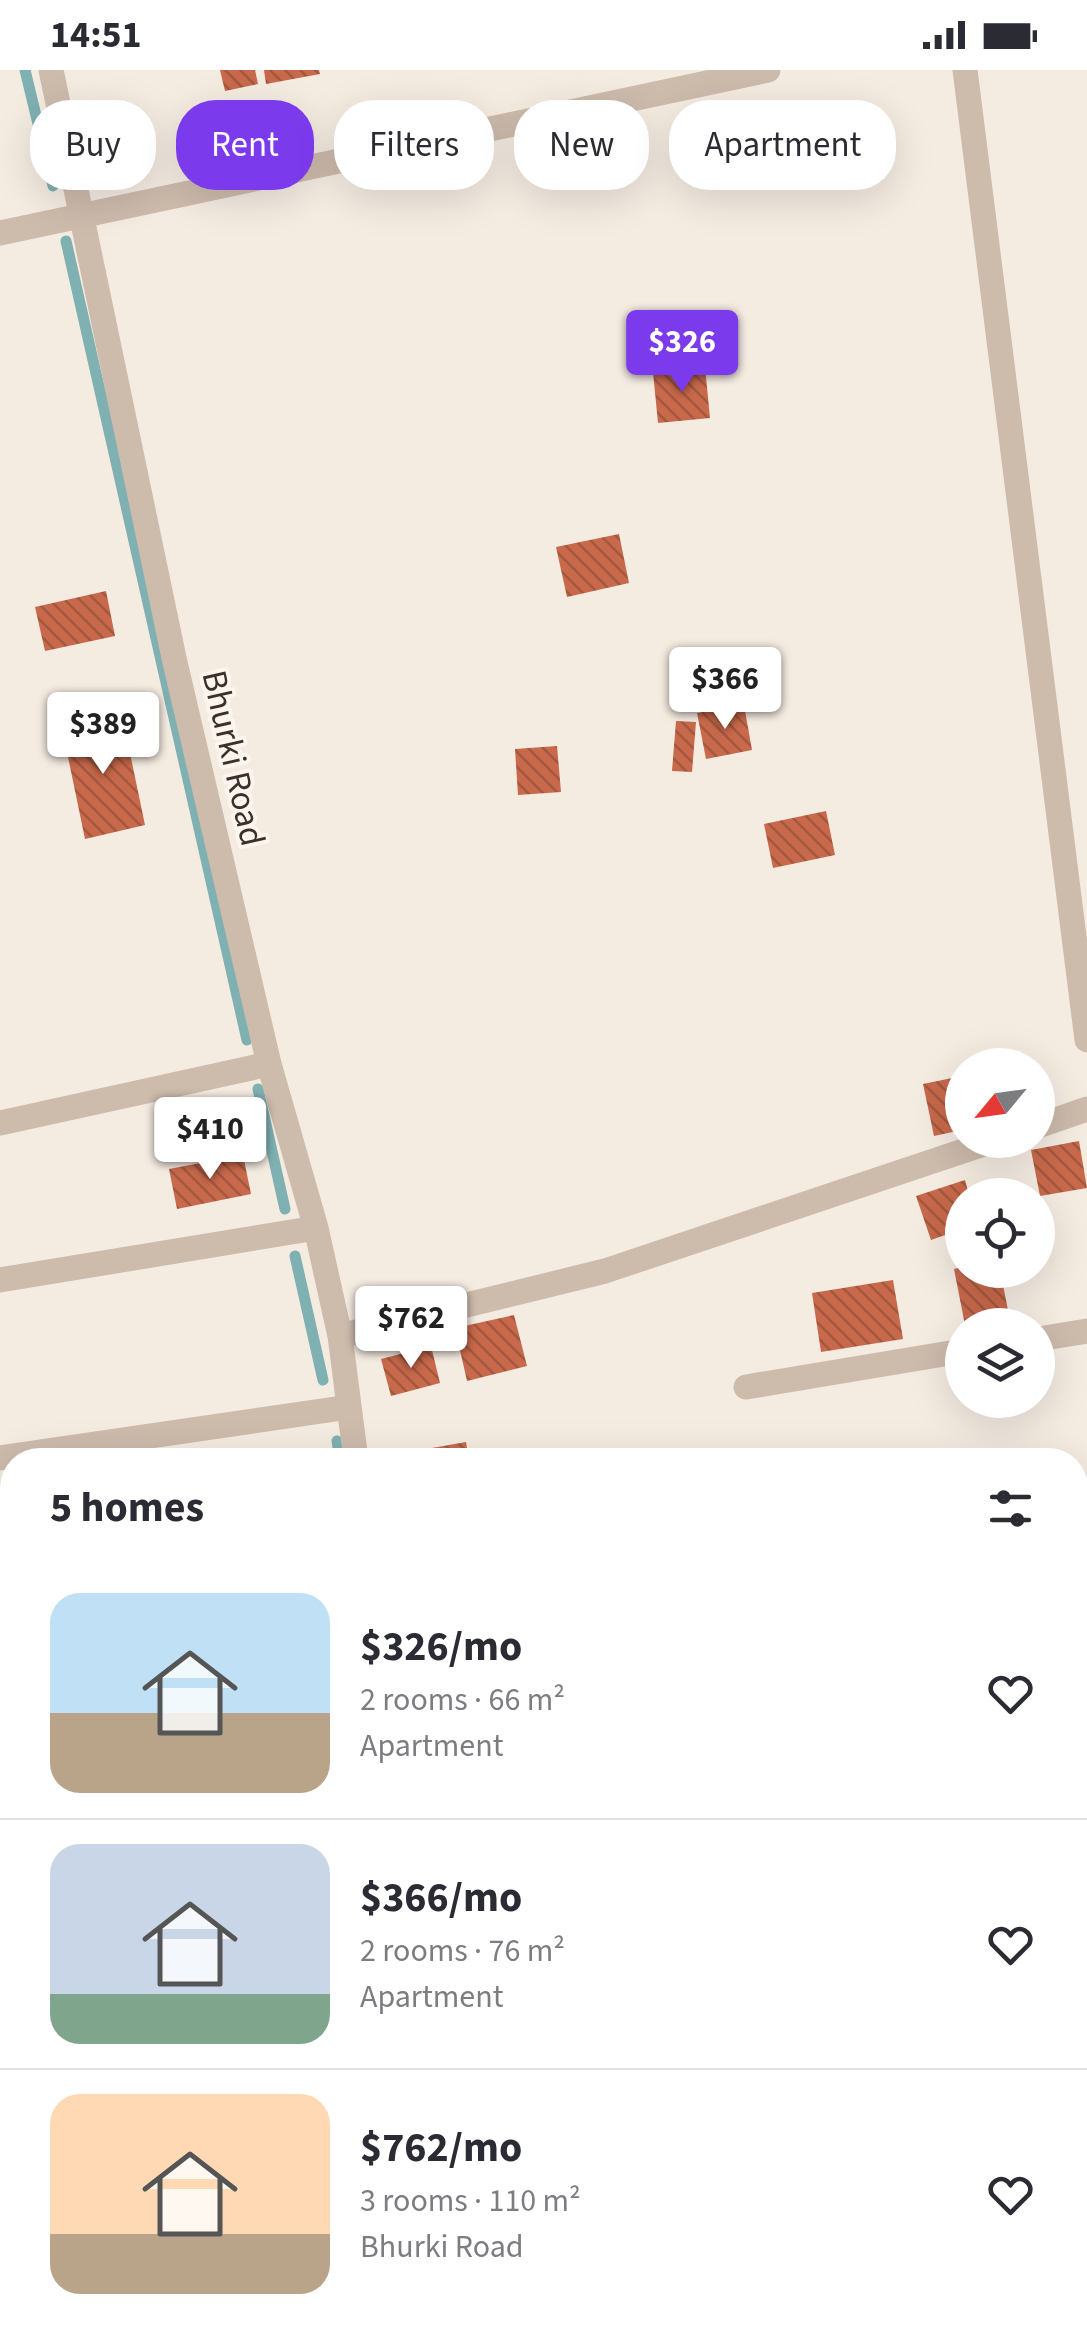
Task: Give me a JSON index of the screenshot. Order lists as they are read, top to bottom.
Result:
{
  "streets": {
    "street": ["Bhurki Road"]
  },
  "north": "bottom left",
  "page": {
    "status": "14:51",
    "chip": [
      "Buy",
      "Rent",
      "Filters",
      "New",
      "Apartment"
    ],
    "price": [
      "$326",
      "$366",
      "$389",
      "$410",
      "$762"
    ],
    "heading": "5 homes",
    "list": [
      {
        "name": "$326/mo",
        "note": "2 rooms · 66 m² · Apartment"
      },
      {
        "name": "$366/mo",
        "note": "2 rooms · 76 m² · Apartment"
      },
      {
        "name": "$762/mo",
        "note": "3 rooms · 110 m² · Bhurki Road"
      }
    ]
  }
}
